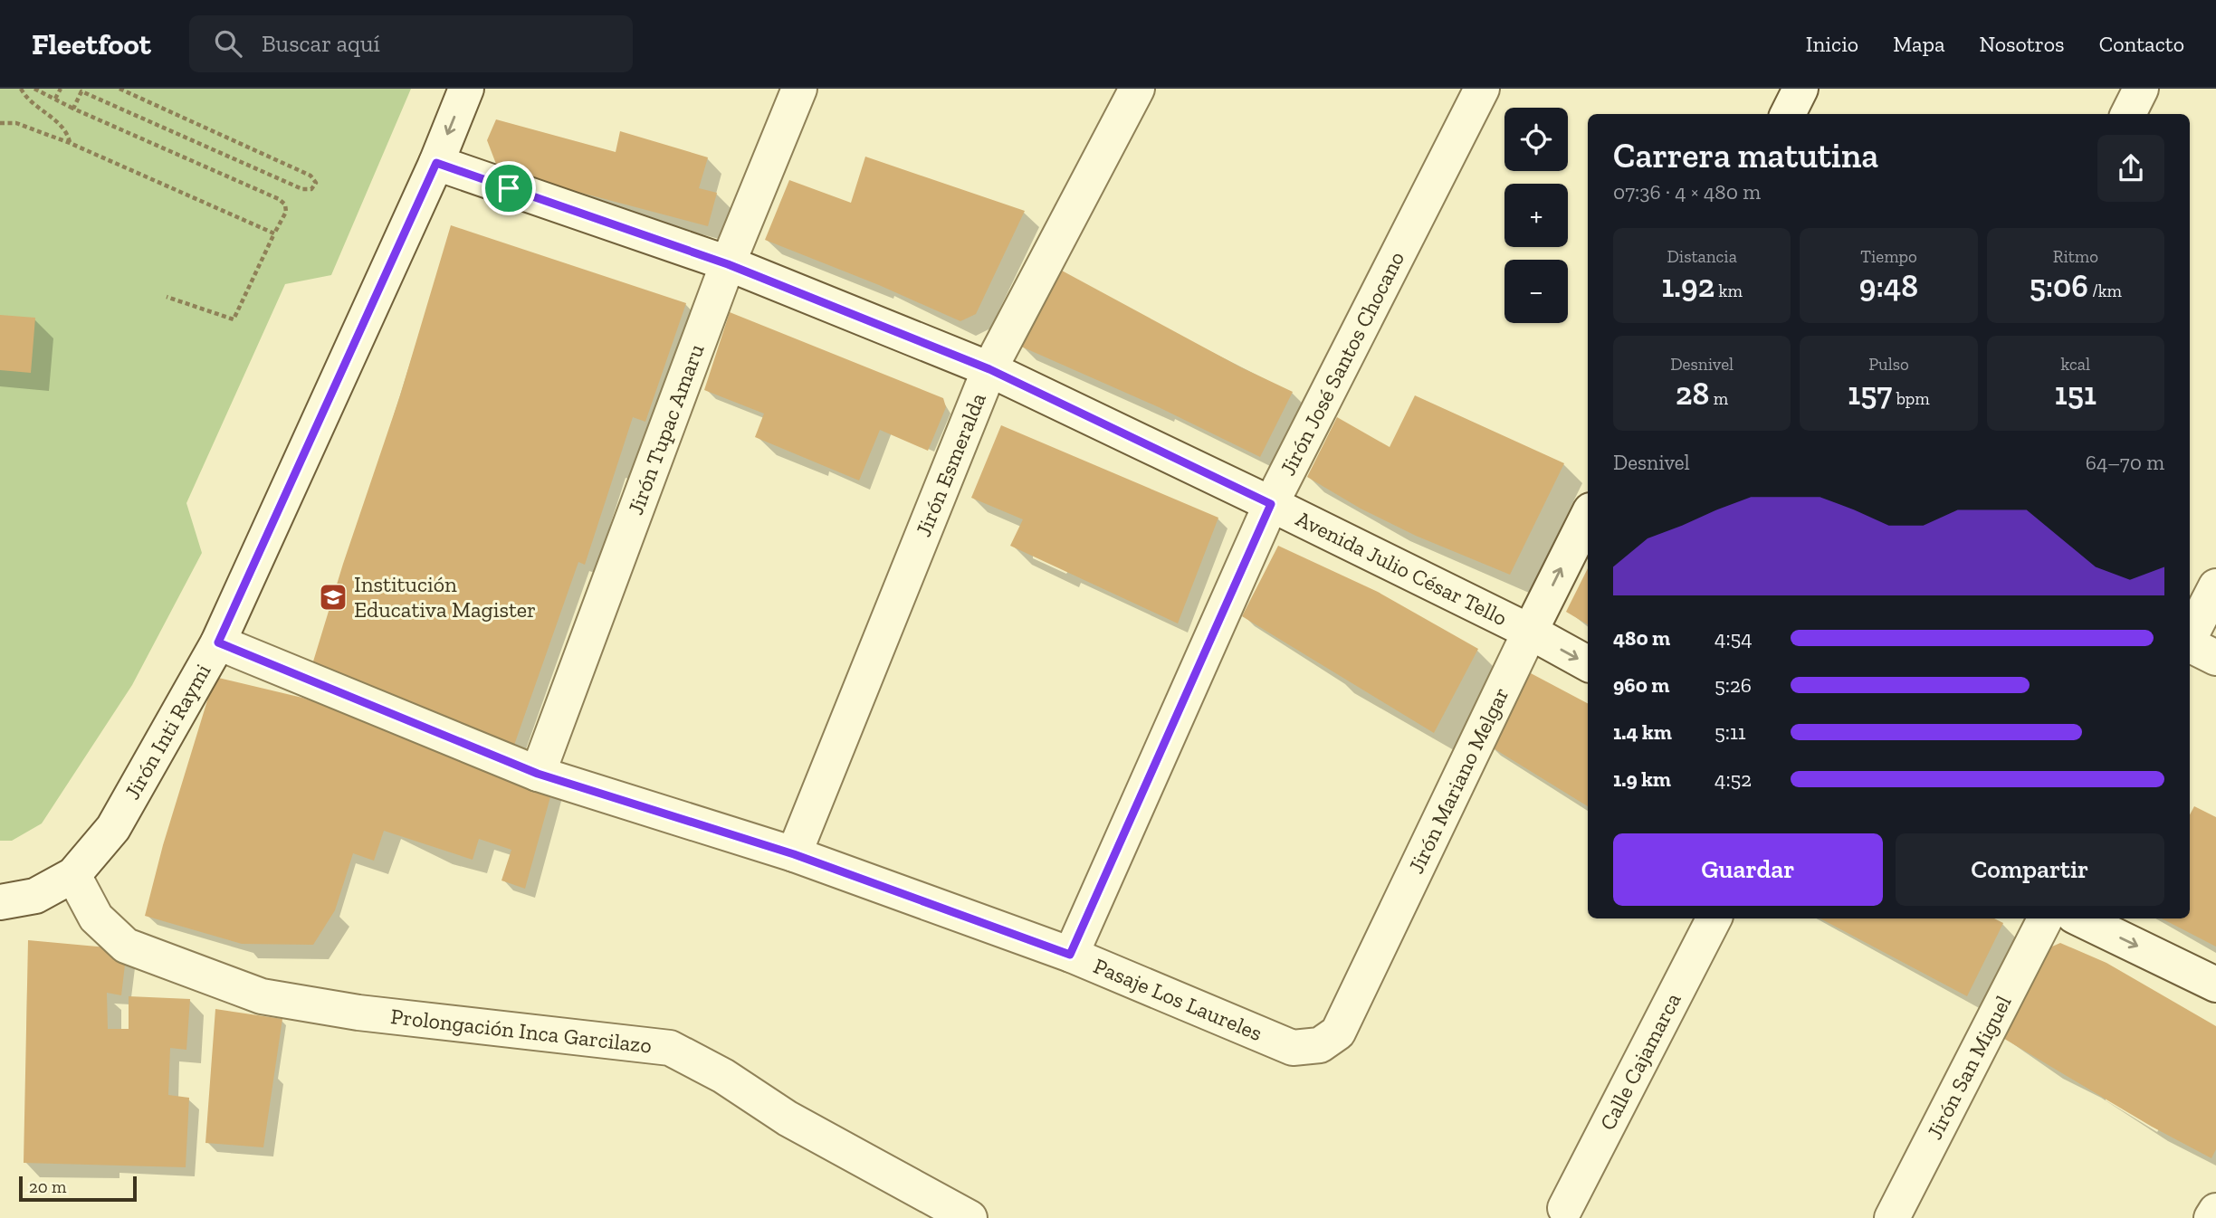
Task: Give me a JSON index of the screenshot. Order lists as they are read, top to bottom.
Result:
{
  "streets": {
    "street": [
      "Jirón José Santos Chocano",
      "Jirón Tupac Amaru",
      "Jirón Esmeralda",
      "Avenida Julio César Tello",
      "Jirón Inti Raymi",
      "Jirón Mariano Melgar",
      "Pasaje Los Laureles",
      "Prolongación Inca Garcilazo",
      "Calle Cajamarca",
      "Jirón San Miguel"
    ]
  },
  "crossings": [
    ["Jirón José Santos Chocano", "Avenida Julio César Tello"],
    ["Jirón José Santos Chocano", "Pasaje Los Laureles"],
    ["Jirón Tupac Amaru", "Avenida Julio César Tello"],
    ["Jirón Tupac Amaru", "Pasaje Los Laureles"],
    ["Jirón Esmeralda", "Avenida Julio César Tello"],
    ["Jirón Esmeralda", "Pasaje Los Laureles"],
    ["Avenida Julio César Tello", "Jirón Inti Raymi"],
    ["Avenida Julio César Tello", "Jirón Mariano Melgar"],
    ["Jirón Inti Raymi", "Pasaje Los Laureles"],
    ["Jirón Inti Raymi", "Prolongación Inca Garcilazo"],
    ["Jirón Mariano Melgar", "Pasaje Los Laureles"]
  ],
  "places": {
    "school or university": ["Institución Educativa Magister"]
  },
  "scale_bar": "20 m",
  "page": {
    "header": "Fleetfoot",
    "search": "Buscar aquí",
    "nav": [
      "Inicio",
      "Mapa",
      "Nosotros",
      "Contacto"
    ],
    "map_buttons": ["+", "−"],
    "heading": ["Carrera matutina", "07:36 · 4 × 480 m"],
    "stats": [
      ["Distancia", "1.92 km"],
      ["Tiempo", "9:48"],
      ["Ritmo", "5:06 /km"],
      ["Desnivel", "28 m"],
      ["Pulso", "157 bpm"],
      ["kcal", "151"]
    ],
    "chart": ["Desnivel", "64–70 m"],
    "list": [
      {
        "name": "480 m",
        "note": "4:54"
      },
      {
        "name": "960 m",
        "note": "5:26"
      },
      {
        "name": "1.4 km",
        "note": "5:11"
      },
      {
        "name": "1.9 km",
        "note": "4:52"
      }
    ],
    "buttons": ["Guardar", "Compartir"],
    "scale": "20 m"
  }
}
